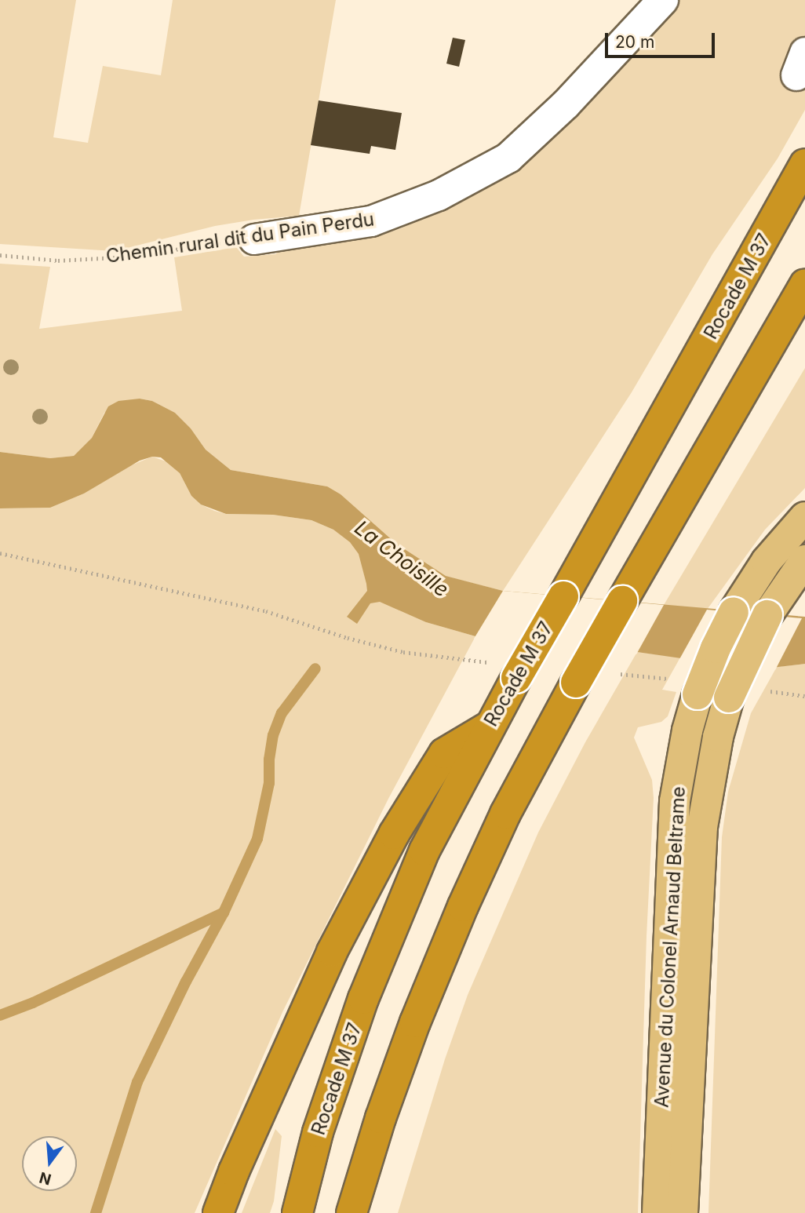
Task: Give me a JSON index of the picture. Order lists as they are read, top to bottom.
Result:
{
  "streets": {
    "highway": ["Rocade M 37"],
    "main road": ["Avenue du Colonel Arnaud Beltrame"],
    "street": ["Chemin rural dit du Pain Perdu"]
  },
  "water": ["La Choisille"],
  "scale_bar": "20 m",
  "north": "bottom"
}
